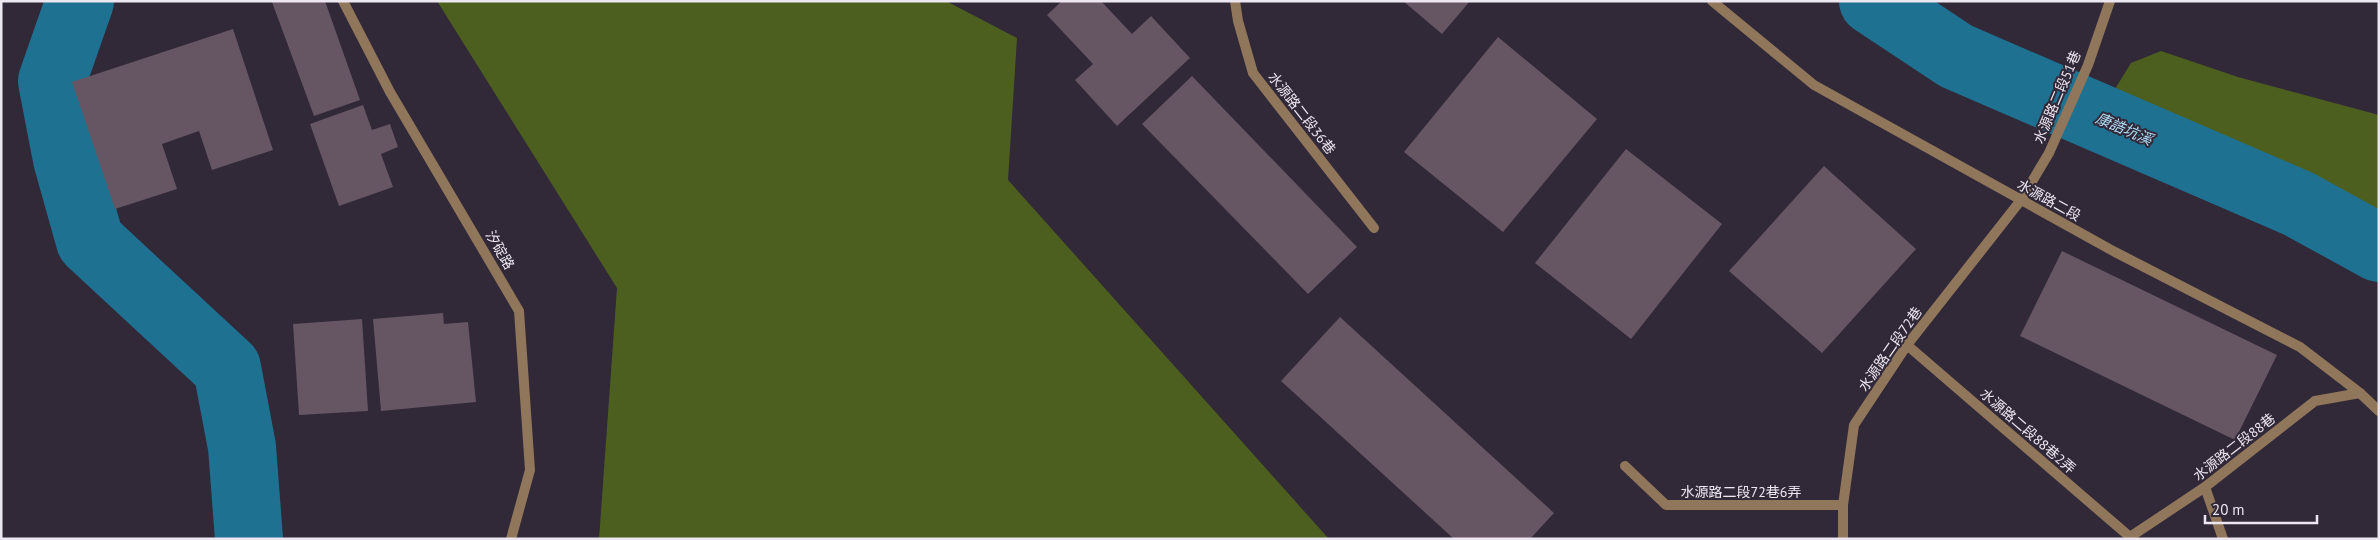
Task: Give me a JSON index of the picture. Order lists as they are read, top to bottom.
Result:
{
  "streets": {
    "street": [
      "水源路二段51巷",
      "水源路二段36巷",
      "水源路二段",
      "汐碇路",
      "水源路二段72巷",
      "水源路二段88巷2弄",
      "水源路二段88巷",
      "水源路二段72巷6弄"
    ]
  },
  "crossings": [
    ["水源路二段51巷", "水源路二段"],
    ["水源路二段51巷", "水源路二段72巷"],
    ["水源路二段", "水源路二段72巷"],
    ["水源路二段", "水源路二段88巷"],
    ["水源路二段72巷", "水源路二段88巷2弄"],
    ["水源路二段72巷", "水源路二段72巷6弄"],
    ["水源路二段88巷2弄", "水源路二段88巷"]
  ],
  "water": ["康誥坑溪"],
  "scale_bar": "20 m"
}
